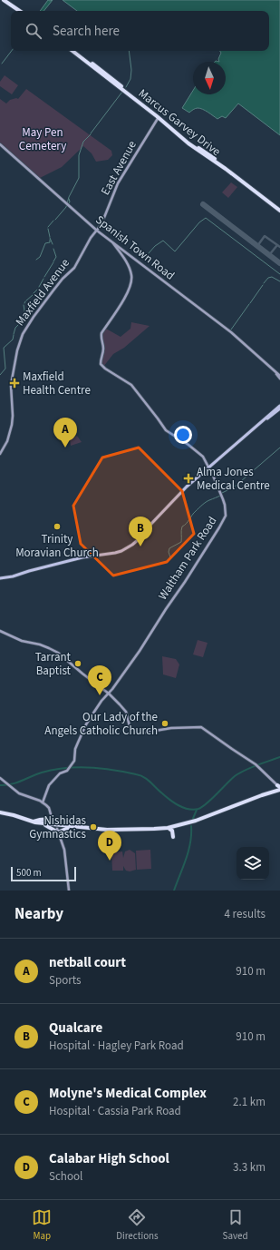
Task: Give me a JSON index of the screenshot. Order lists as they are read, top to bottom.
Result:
{
  "streets": {
    "highway": ["Marcus Garvey Drive"],
    "main road": [
      "East Avenue",
      "Spanish Town Road",
      "Maxfield Avenue",
      "Waltham Park Road"
    ]
  },
  "crossings": [
    ["Marcus Garvey Drive", "East Avenue"],
    ["East Avenue", "Spanish Town Road"],
    ["East Avenue", "Maxfield Avenue"],
    ["Spanish Town Road", "Maxfield Avenue"],
    ["Spanish Town Road", "Waltham Park Road"]
  ],
  "parks": ["May Pen Cemetery"],
  "places": {
    "health": ["Maxfield Health Centre", "Alma Jones Medical Centre"],
    "other": [
      "Trinity Moravian Church",
      "Tarrant Baptist",
      "Our Lady of the Angels Catholic Church",
      "Nishidas Gymnastics"
    ]
  },
  "scale_bar": "500 m",
  "north": "bottom",
  "page": {
    "search": "Search here",
    "pins": [
      "A",
      "B",
      "C",
      "D"
    ],
    "scale": "500 m",
    "heading": ["Nearby", "4 results"],
    "list": [
      {
        "mark": "A",
        "name": "netball court",
        "note": "Sports",
        "value": "910 m"
      },
      {
        "mark": "B",
        "name": "Qualcare",
        "note": "Hospital · Hagley Park Road",
        "value": "910 m"
      },
      {
        "mark": "C",
        "name": "Molyne's Medical Complex",
        "note": "Hospital · Cassia Park Road",
        "value": "2.1 km"
      },
      {
        "mark": "D",
        "name": "Calabar High School",
        "note": "School",
        "value": "3.3 km"
      }
    ],
    "nav": ["Map", "Directions", "Saved"]
  }
}
